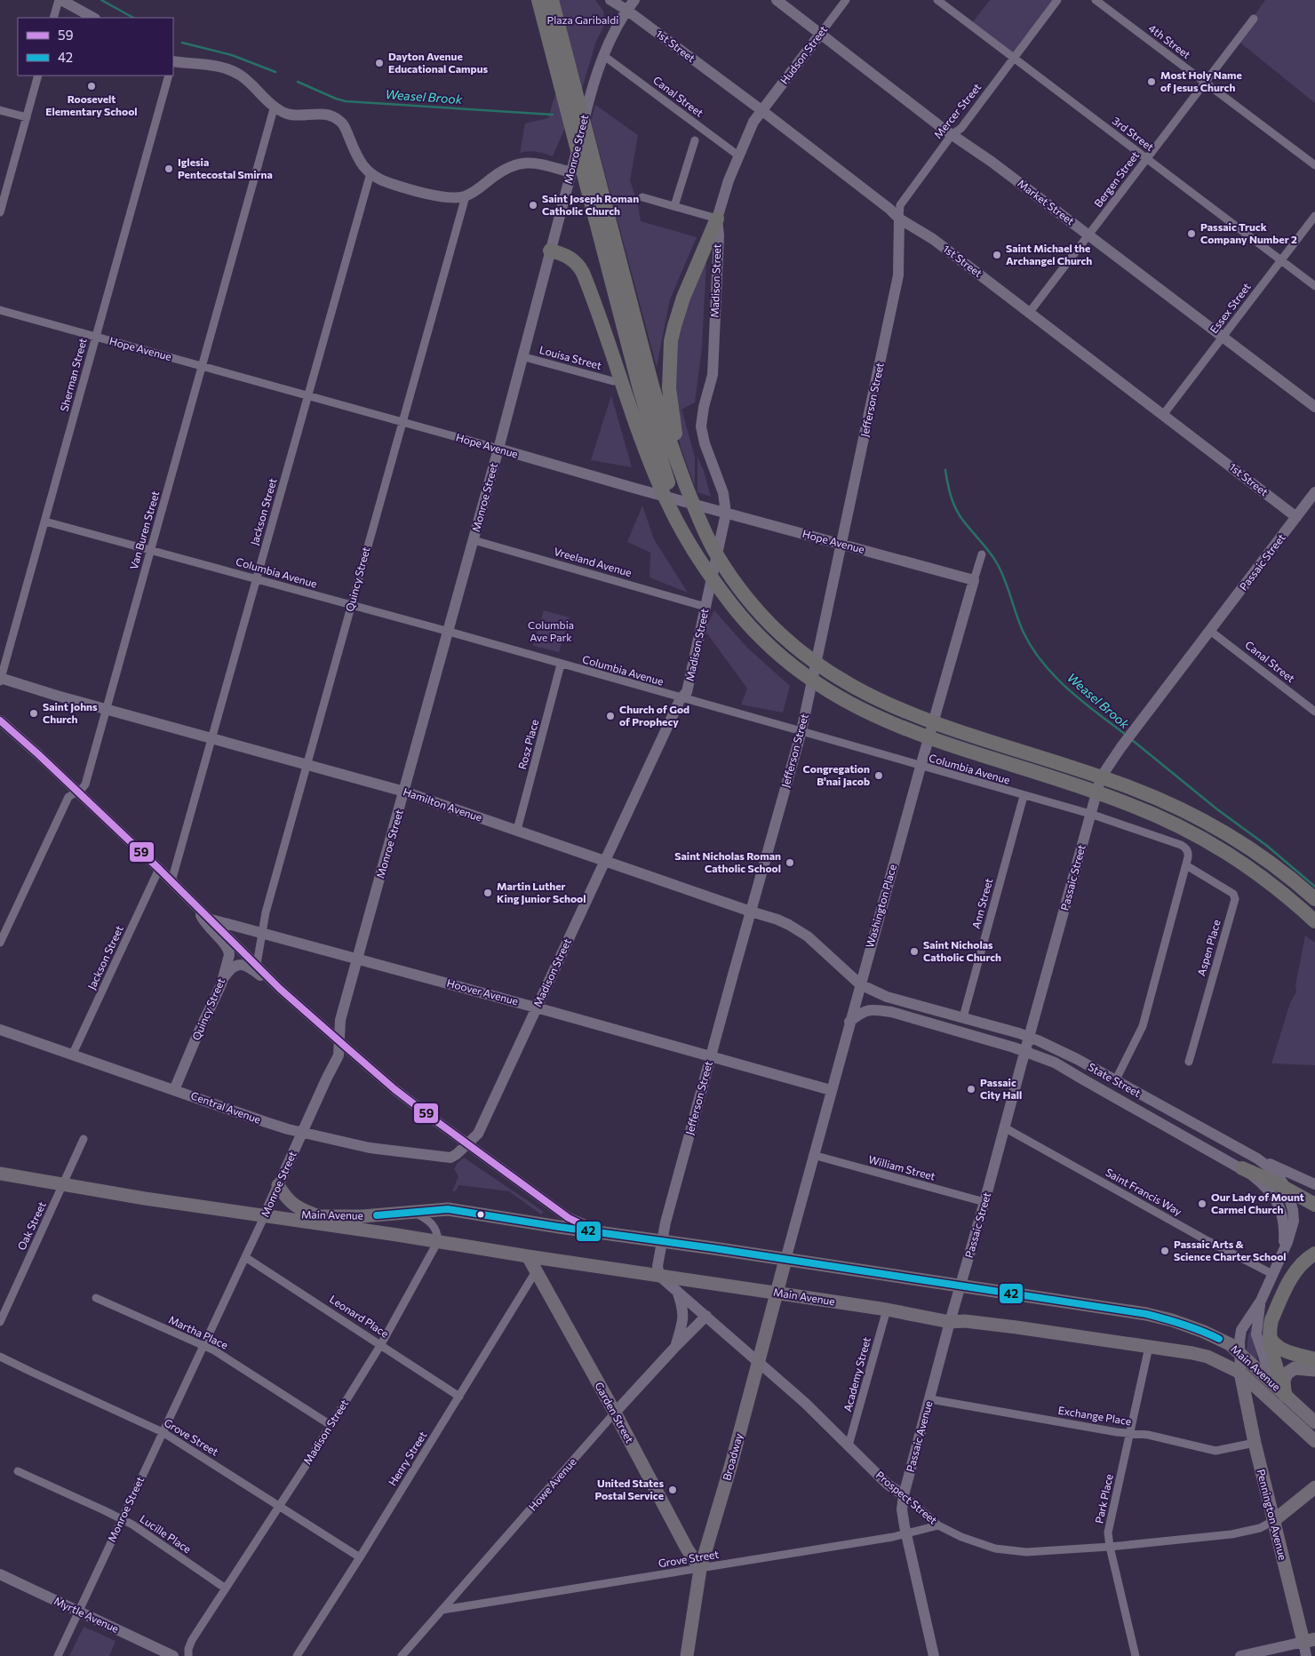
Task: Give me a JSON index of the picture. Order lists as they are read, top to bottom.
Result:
{
  "streets": {
    "main road": [
      "1st Street",
      "Hudson Street",
      "Monroe Street",
      "Market Street",
      "Madison Street",
      "Hope Avenue",
      "Jefferson Street",
      "Passaic Street",
      "Quincy Street",
      "Hamilton Avenue",
      "Washington Place",
      "Hoover Avenue",
      "State Street",
      "Central Avenue",
      "Main Avenue",
      "Garden Street",
      "Passaic Avenue",
      "Broadway",
      "Howe Avenue",
      "Prospect Street",
      "Pennington Avenue",
      "Myrtle Avenue"
    ],
    "street": [
      "4th Street",
      "Canal Street",
      "Mercer Street",
      "3rd Street",
      "Bergen Street",
      "Essex Street",
      "Louisa Street",
      "Sherman Street",
      "Jackson Street",
      "Van Buren Street",
      "Vreeland Avenue",
      "Columbia Avenue",
      "Rosz Place",
      "Ann Street",
      "Aspen Place",
      "William Street",
      "Saint Francis Way",
      "Oak Street",
      "Leonard Place",
      "Martha Place",
      "Academy Street",
      "Exchange Place",
      "Grove Street",
      "Henry Street",
      "Park Place",
      "Lucille Place"
    ]
  },
  "crossings": [
    ["4th Street", "Bergen Street"],
    ["1st Street", "Hudson Street"],
    ["1st Street", "Mercer Street"],
    ["1st Street", "Monroe Street"],
    ["1st Street", "Bergen Street"],
    ["1st Street", "Madison Street"],
    ["1st Street", "Essex Street"],
    ["1st Street", "Jefferson Street"],
    ["1st Street", "Passaic Street"],
    ["Hudson Street", "Market Street"],
    ["Hudson Street", "Madison Street"],
    ["Canal Street", "Monroe Street"],
    ["Canal Street", "Madison Street"],
    ["Canal Street", "Passaic Street"],
    ["Mercer Street", "3rd Street"],
    ["Mercer Street", "Market Street"],
    ["Mercer Street", "Jefferson Street"],
    ["3rd Street", "Bergen Street"],
    ["3rd Street", "Essex Street"],
    ["Monroe Street", "Hope Avenue"],
    ["Monroe Street", "Louisa Street"],
    ["Monroe Street", "Vreeland Avenue"],
    ["Monroe Street", "Columbia Avenue"],
    ["Monroe Street", "Hamilton Avenue"],
    ["Monroe Street", "Hoover Avenue"],
    ["Monroe Street", "Central Avenue"],
    ["Monroe Street", "Main Avenue"],
    ["Monroe Street", "Leonard Place"],
    ["Monroe Street", "Martha Place"],
    ["Monroe Street", "Grove Street"],
    ["Monroe Street", "Lucille Place"],
    ["Monroe Street", "Myrtle Avenue"],
    ["Bergen Street", "Market Street"],
    ["Market Street", "Essex Street"],
    ["Madison Street", "Hope Avenue"],
    ["Madison Street", "Vreeland Avenue"],
    ["Madison Street", "Columbia Avenue"],
    ["Madison Street", "Hamilton Avenue"],
    ["Madison Street", "Hoover Avenue"],
    ["Madison Street", "Central Avenue"],
    ["Madison Street", "Main Avenue"],
    ["Madison Street", "Leonard Place"],
    ["Madison Street", "Martha Place"],
    ["Madison Street", "Grove Street"],
    ["Madison Street", "Lucille Place"],
    ["Hope Avenue", "Sherman Street"],
    ["Hope Avenue", "Jefferson Street"],
    ["Hope Avenue", "Jackson Street"],
    ["Hope Avenue", "Van Buren Street"],
    ["Hope Avenue", "Quincy Street"],
    ["Hope Avenue", "Washington Place"],
    ["Sherman Street", "Columbia Avenue"],
    ["Sherman Street", "Hamilton Avenue"],
    ["Jefferson Street", "Columbia Avenue"],
    ["Jefferson Street", "Hamilton Avenue"],
    ["Jefferson Street", "Hoover Avenue"],
    ["Jefferson Street", "Main Avenue"],
    ["Jefferson Street", "Prospect Street"],
    ["Jackson Street", "Columbia Avenue"],
    ["Jackson Street", "Hamilton Avenue"],
    ["Jackson Street", "Central Avenue"],
    ["Van Buren Street", "Columbia Avenue"],
    ["Van Buren Street", "Hamilton Avenue"],
    ["Passaic Street", "Columbia Avenue"],
    ["Passaic Street", "State Street"],
    ["Passaic Street", "William Street"],
    ["Passaic Street", "Saint Francis Way"],
    ["Passaic Street", "Main Avenue"],
    ["Passaic Street", "Passaic Avenue"],
    ["Columbia Avenue", "Quincy Street"],
    ["Columbia Avenue", "Rosz Place"],
    ["Columbia Avenue", "Ann Street"],
    ["Columbia Avenue", "Washington Place"],
    ["Columbia Avenue", "Aspen Place"],
    ["Columbia Avenue", "State Street"],
    ["Quincy Street", "Hamilton Avenue"],
    ["Quincy Street", "Hoover Avenue"],
    ["Quincy Street", "Central Avenue"],
    ["Rosz Place", "Hamilton Avenue"],
    ["Hamilton Avenue", "Washington Place"],
    ["Hamilton Avenue", "State Street"],
    ["Ann Street", "State Street"],
    ["Washington Place", "Hoover Avenue"],
    ["Washington Place", "State Street"],
    ["Washington Place", "William Street"],
    ["Washington Place", "Main Avenue"],
    ["Washington Place", "Broadway"],
    ["State Street", "Saint Francis Way"],
    ["State Street", "Main Avenue"],
    ["State Street", "Pennington Avenue"],
    ["Main Avenue", "Oak Street"],
    ["Main Avenue", "Academy Street"],
    ["Main Avenue", "Garden Street"],
    ["Main Avenue", "Passaic Avenue"],
    ["Main Avenue", "Broadway"],
    ["Main Avenue", "Prospect Street"],
    ["Main Avenue", "Park Place"],
    ["Main Avenue", "Pennington Avenue"],
    ["Leonard Place", "Henry Street"],
    ["Academy Street", "Prospect Street"],
    ["Garden Street", "Grove Street"],
    ["Garden Street", "Broadway"],
    ["Garden Street", "Henry Street"],
    ["Garden Street", "Howe Avenue"],
    ["Exchange Place", "Passaic Avenue"],
    ["Exchange Place", "Park Place"],
    ["Exchange Place", "Pennington Avenue"],
    ["Passaic Avenue", "Grove Street"],
    ["Passaic Avenue", "Prospect Street"],
    ["Grove Street", "Broadway"],
    ["Grove Street", "Henry Street"],
    ["Grove Street", "Howe Avenue"],
    ["Grove Street", "Prospect Street"],
    ["Broadway", "Prospect Street"],
    ["Howe Avenue", "Prospect Street"],
    ["Prospect Street", "Park Place"],
    ["Prospect Street", "Pennington Avenue"]
  ],
  "water": ["Weasel Brook"],
  "parks": ["Plaza Garibaldi", "Columbia Ave Park"],
  "places": [
    "Dayton Avenue Educational Campus",
    "Most Holy Name of Jesus Church",
    "Roosevelt Elementary School",
    "Iglesia Pentecostal Smirna",
    "Saint Joseph Roman Catholic Church",
    "Passaic Truck Company Number 2",
    "Saint Michael the Archangel Church",
    "Saint Johns Church",
    "Church of God of Prophecy",
    "Congregation B'nai Jacob",
    "Saint Nicholas Roman Catholic School",
    "Martin Luther King Junior School",
    "Saint Nicholas Catholic Church",
    "Passaic City Hall",
    "Our Lady of Mount Carmel Church",
    "Passaic Arts & Science Charter School",
    "United States Postal Service"
  ],
  "lines": ["transit line 59", "transit line 42"],
  "legend": ["59", "42"]
}
